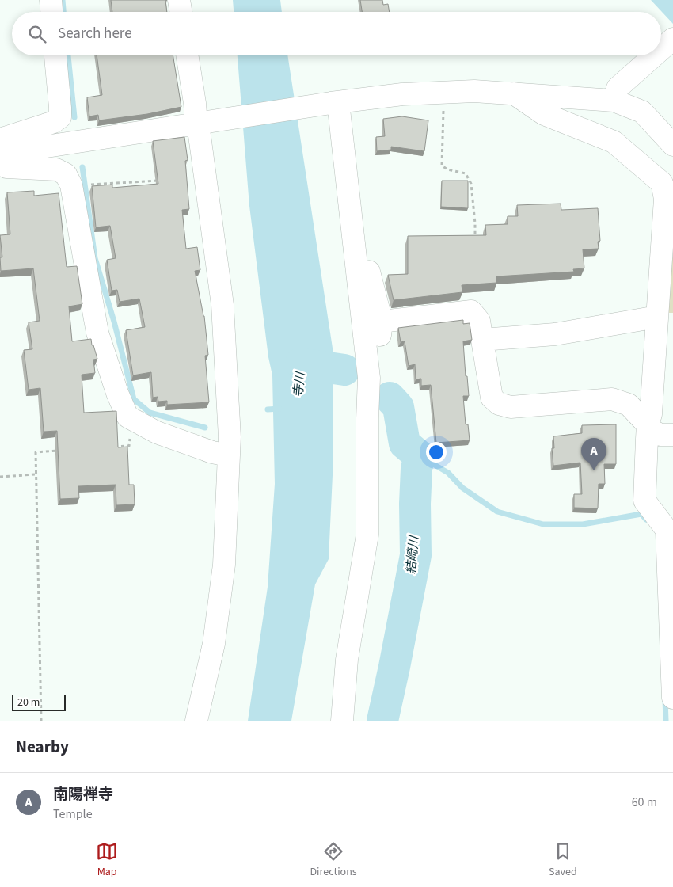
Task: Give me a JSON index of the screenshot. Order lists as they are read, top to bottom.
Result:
{
  "water": ["寺川", "結崎川"],
  "scale_bar": "20 m",
  "page": {
    "search": "Search here",
    "pins": "A",
    "scale": "20 m",
    "heading": "Nearby",
    "list": [
      {
        "mark": "A",
        "name": "南陽禅寺",
        "note": "Temple",
        "value": "60 m"
      }
    ],
    "nav": ["Map", "Directions", "Saved"]
  }
}
